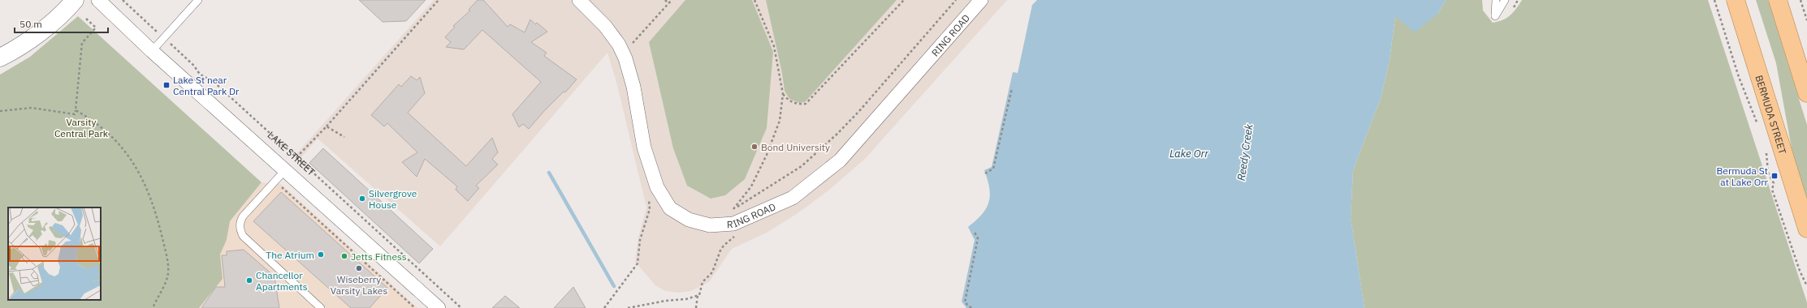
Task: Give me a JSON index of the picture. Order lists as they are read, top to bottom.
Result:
{
  "streets": {
    "main road": ["BERMUDA STREET"],
    "street": ["RING ROAD", "LAKE STREET"]
  },
  "water": ["Reedy Creek", "Lake Orr"],
  "parks": ["Varsity Central Park"],
  "places": {
    "transit": ["Lake St near Central Park Dr", "Bermuda St at Lake Orr"],
    "other": [
      "Bond University",
      "Silvergrove House",
      "The Atrium",
      "Jetts Fitness",
      "Wiseberry Varsity Lakes",
      "Chancellor Apartments"
    ]
  },
  "scale_bar": "50 m"
}
